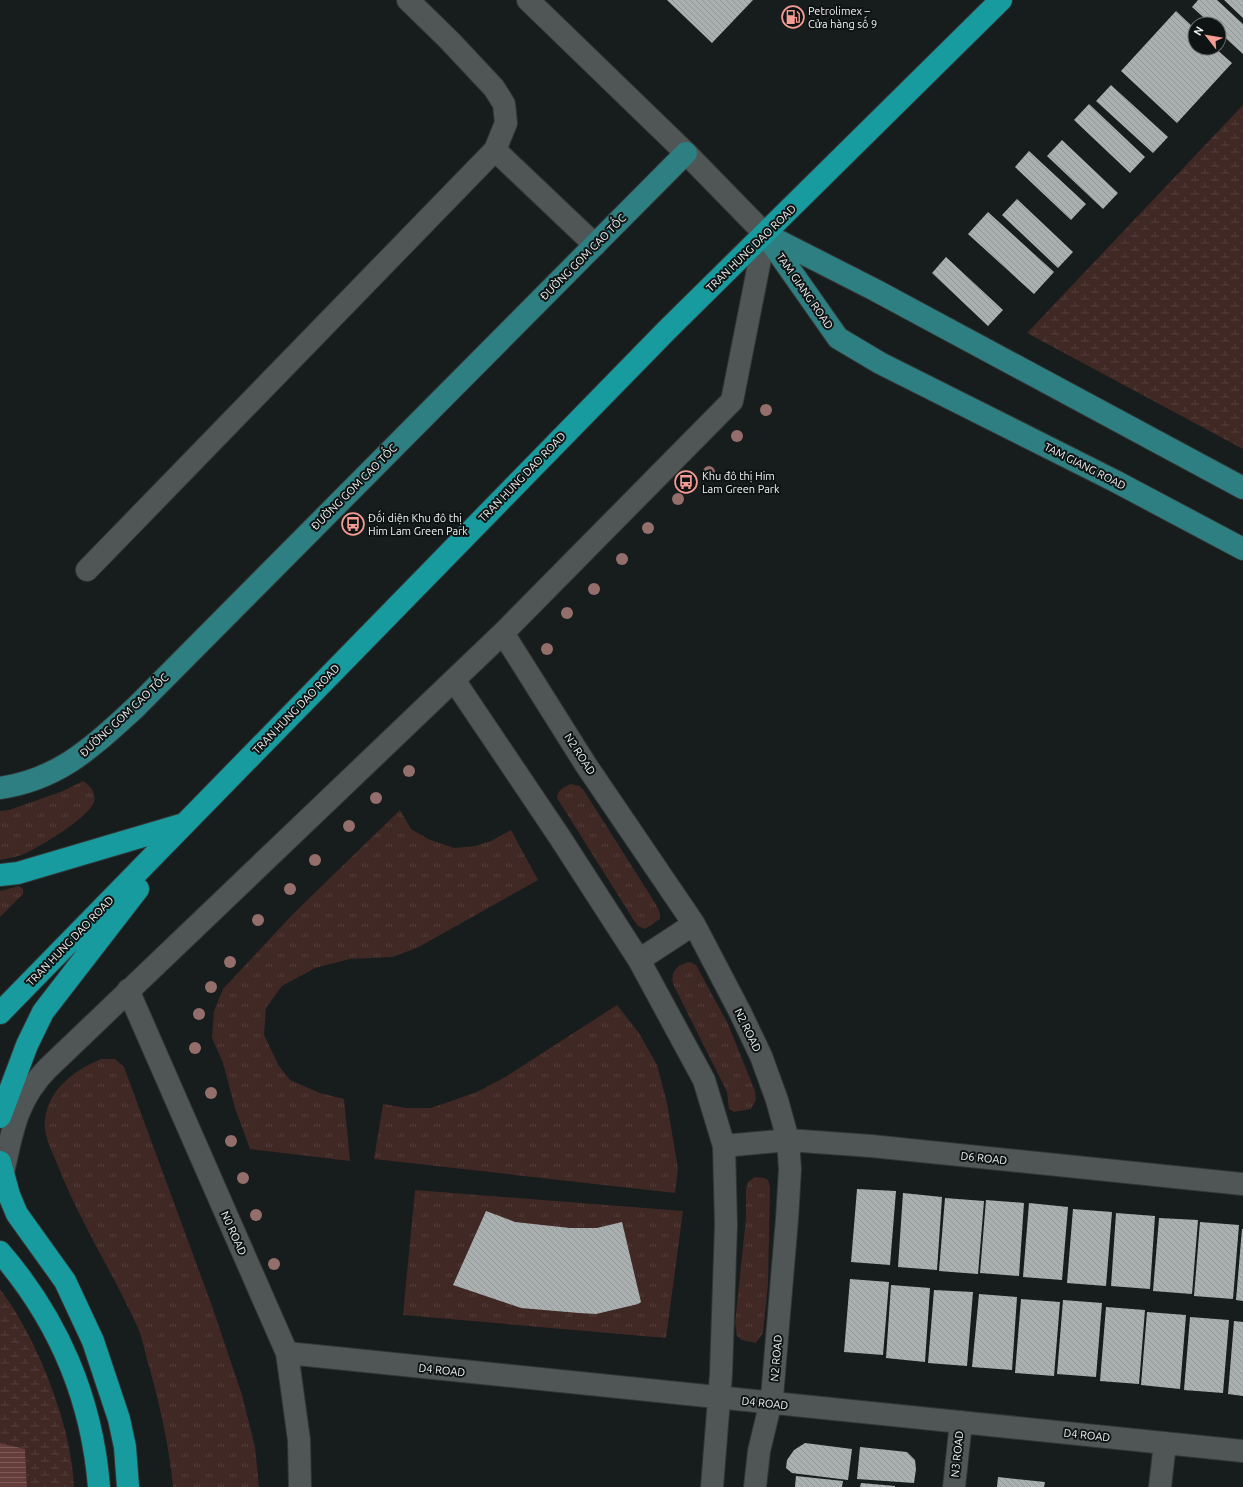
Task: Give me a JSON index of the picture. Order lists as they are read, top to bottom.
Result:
{
  "streets": {
    "highway": ["TRAN HUNG DAO ROAD"],
    "main road": ["ĐƯỜNG GOM CAO TỐC", "TAM GIANG ROAD"],
    "street": [
      "N2 ROAD",
      "D6 ROAD",
      "N0 ROAD",
      "D4 ROAD",
      "N3 ROAD"
    ]
  },
  "crossings": [
    ["TRAN HUNG DAO ROAD", "TAM GIANG ROAD"],
    ["N2 ROAD", "D6 ROAD"],
    ["N2 ROAD", "D4 ROAD"],
    ["N0 ROAD", "D4 ROAD"],
    ["D4 ROAD", "N3 ROAD"]
  ],
  "places": {
    "fuel station": ["Petrolimex – Cửa hàng số 9"],
    "bus stop": ["Khu đô thị Him Lam Green Park", "Đối diện Khu đô thị Him Lam Green Park"]
  },
  "north": "top left"
}
